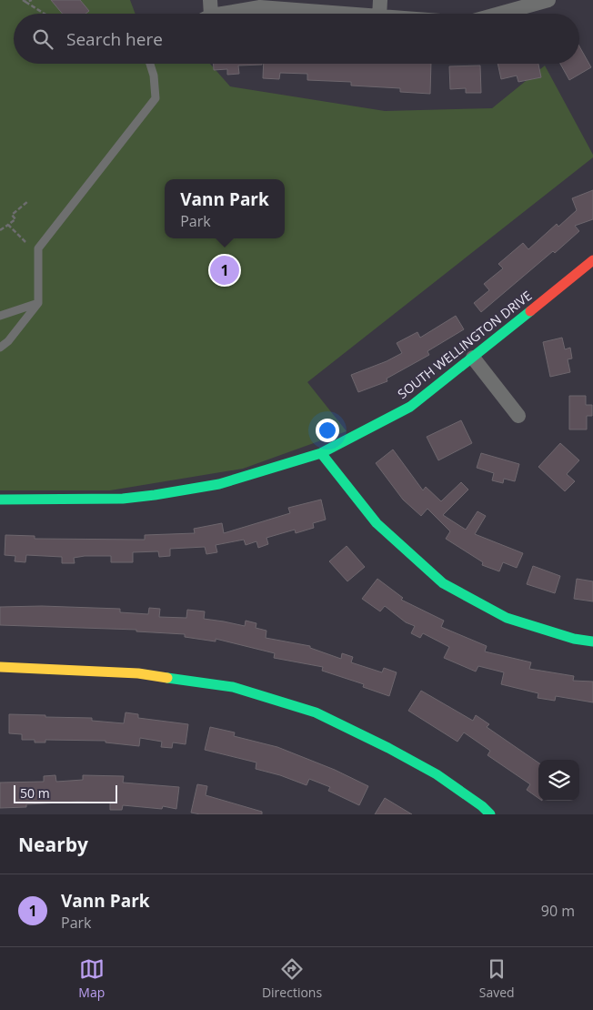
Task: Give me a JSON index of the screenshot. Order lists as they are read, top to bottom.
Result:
{
  "streets": {
    "street": ["SOUTH WELLINGTON DRIVE"]
  },
  "scale_bar": "50 m",
  "page": {
    "search": "Search here",
    "popup": ["Vann Park", "Park"],
    "pins": "1",
    "scale": "50 m",
    "heading": "Nearby",
    "list": [
      {
        "mark": "1",
        "name": "Vann Park",
        "note": "Park",
        "value": "90 m"
      }
    ],
    "nav": ["Map", "Directions", "Saved"]
  }
}
